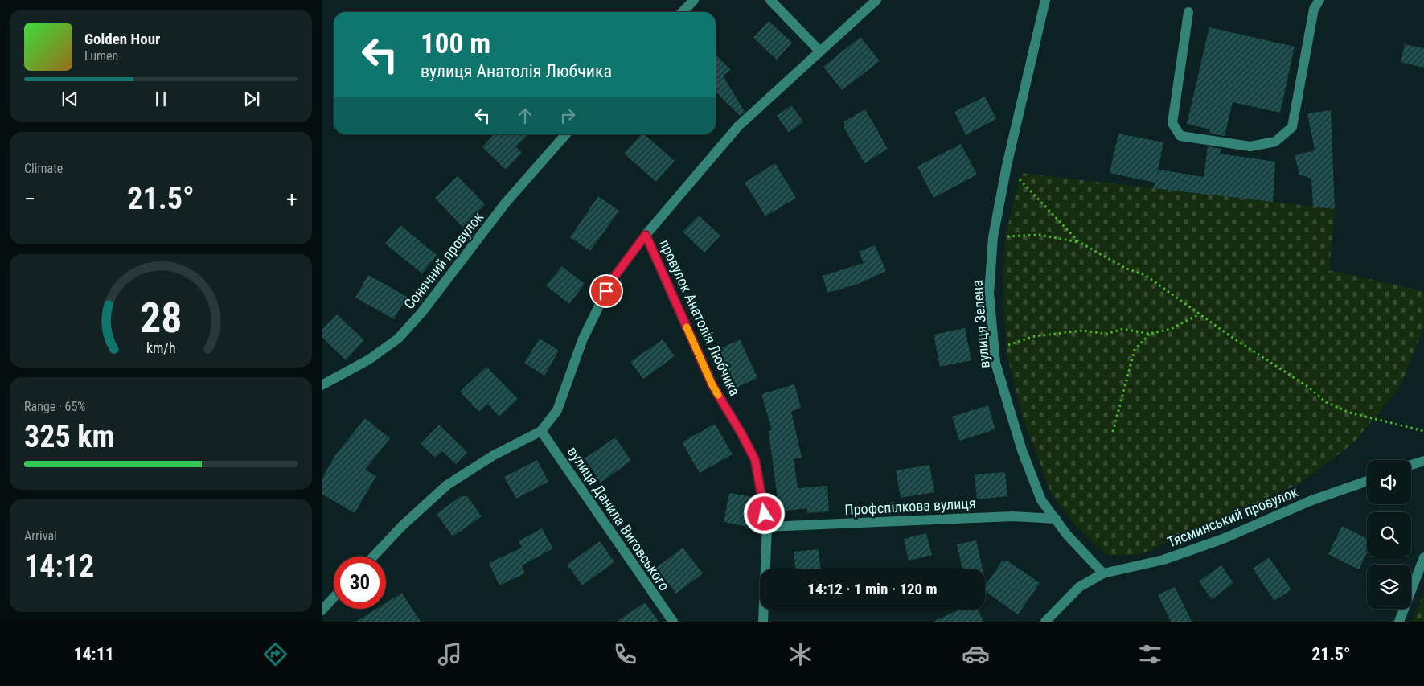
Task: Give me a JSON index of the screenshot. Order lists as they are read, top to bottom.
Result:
{
  "streets": {
    "street": [
      "Сонячний провулок",
      "провулок Анатолія Любчика",
      "вулиця Зелена",
      "Профспілкова вулиця",
      "Тясминський провулок",
      "вулиця Данила Виговського"
    ]
  },
  "crossings": [
    ["провулок Анатолія Любчика", "Профспілкова вулиця"],
    ["вулиця Зелена", "Профспілкова вулиця"],
    ["вулиця Зелена", "Тясминський провулок"]
  ],
  "page": {
    "turn": ["100 m", "вулиця Анатолія Любчика"],
    "song": ["Golden Hour", "Lumen"],
    "tile": [
      "Climate",
      ["Range · 65%", "325 km"],
      ["Arrival", "14:12"]
    ],
    "heat": ["−", "21.5°", "+"],
    "limit": "30",
    "trip": "14:12 · 1 min · 120 m",
    "tabs": ["14:11", "21.5°"],
    "gauge": ["28", "km/h"]
  }
}
